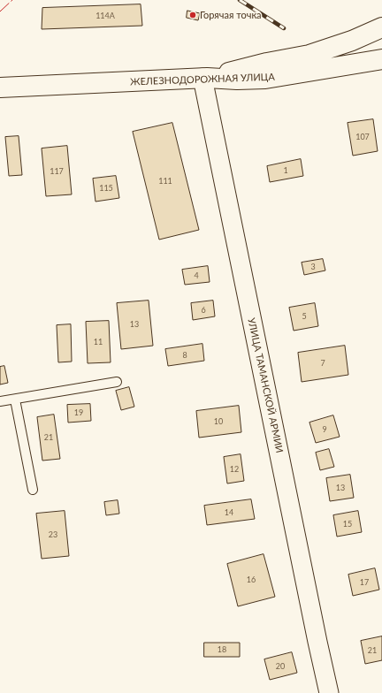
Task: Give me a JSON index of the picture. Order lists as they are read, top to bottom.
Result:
{
  "streets": {
    "main road": ["ЖЕЛЕЗНОДОРОЖНАЯ УЛИЦА"],
    "street": ["УЛИЦА ТАМАНСКОЙ АРМИИ"]
  },
  "crossings": [
    ["ЖЕЛЕЗНОДОРОЖНАЯ УЛИЦА", "УЛИЦА ТАМАНСКОЙ АРМИИ"]
  ],
  "places": ["Горячая точка"],
  "house_numbers": [
    "114А",
    "107",
    "1",
    "117",
    "111",
    "115",
    "3",
    "4",
    "6",
    "5",
    "13",
    "11",
    "8",
    "7",
    "19",
    "10",
    "9",
    "21",
    "12",
    "13",
    "14",
    "15",
    "23",
    "16",
    "17",
    "18",
    "21",
    "20"
  ]
}
